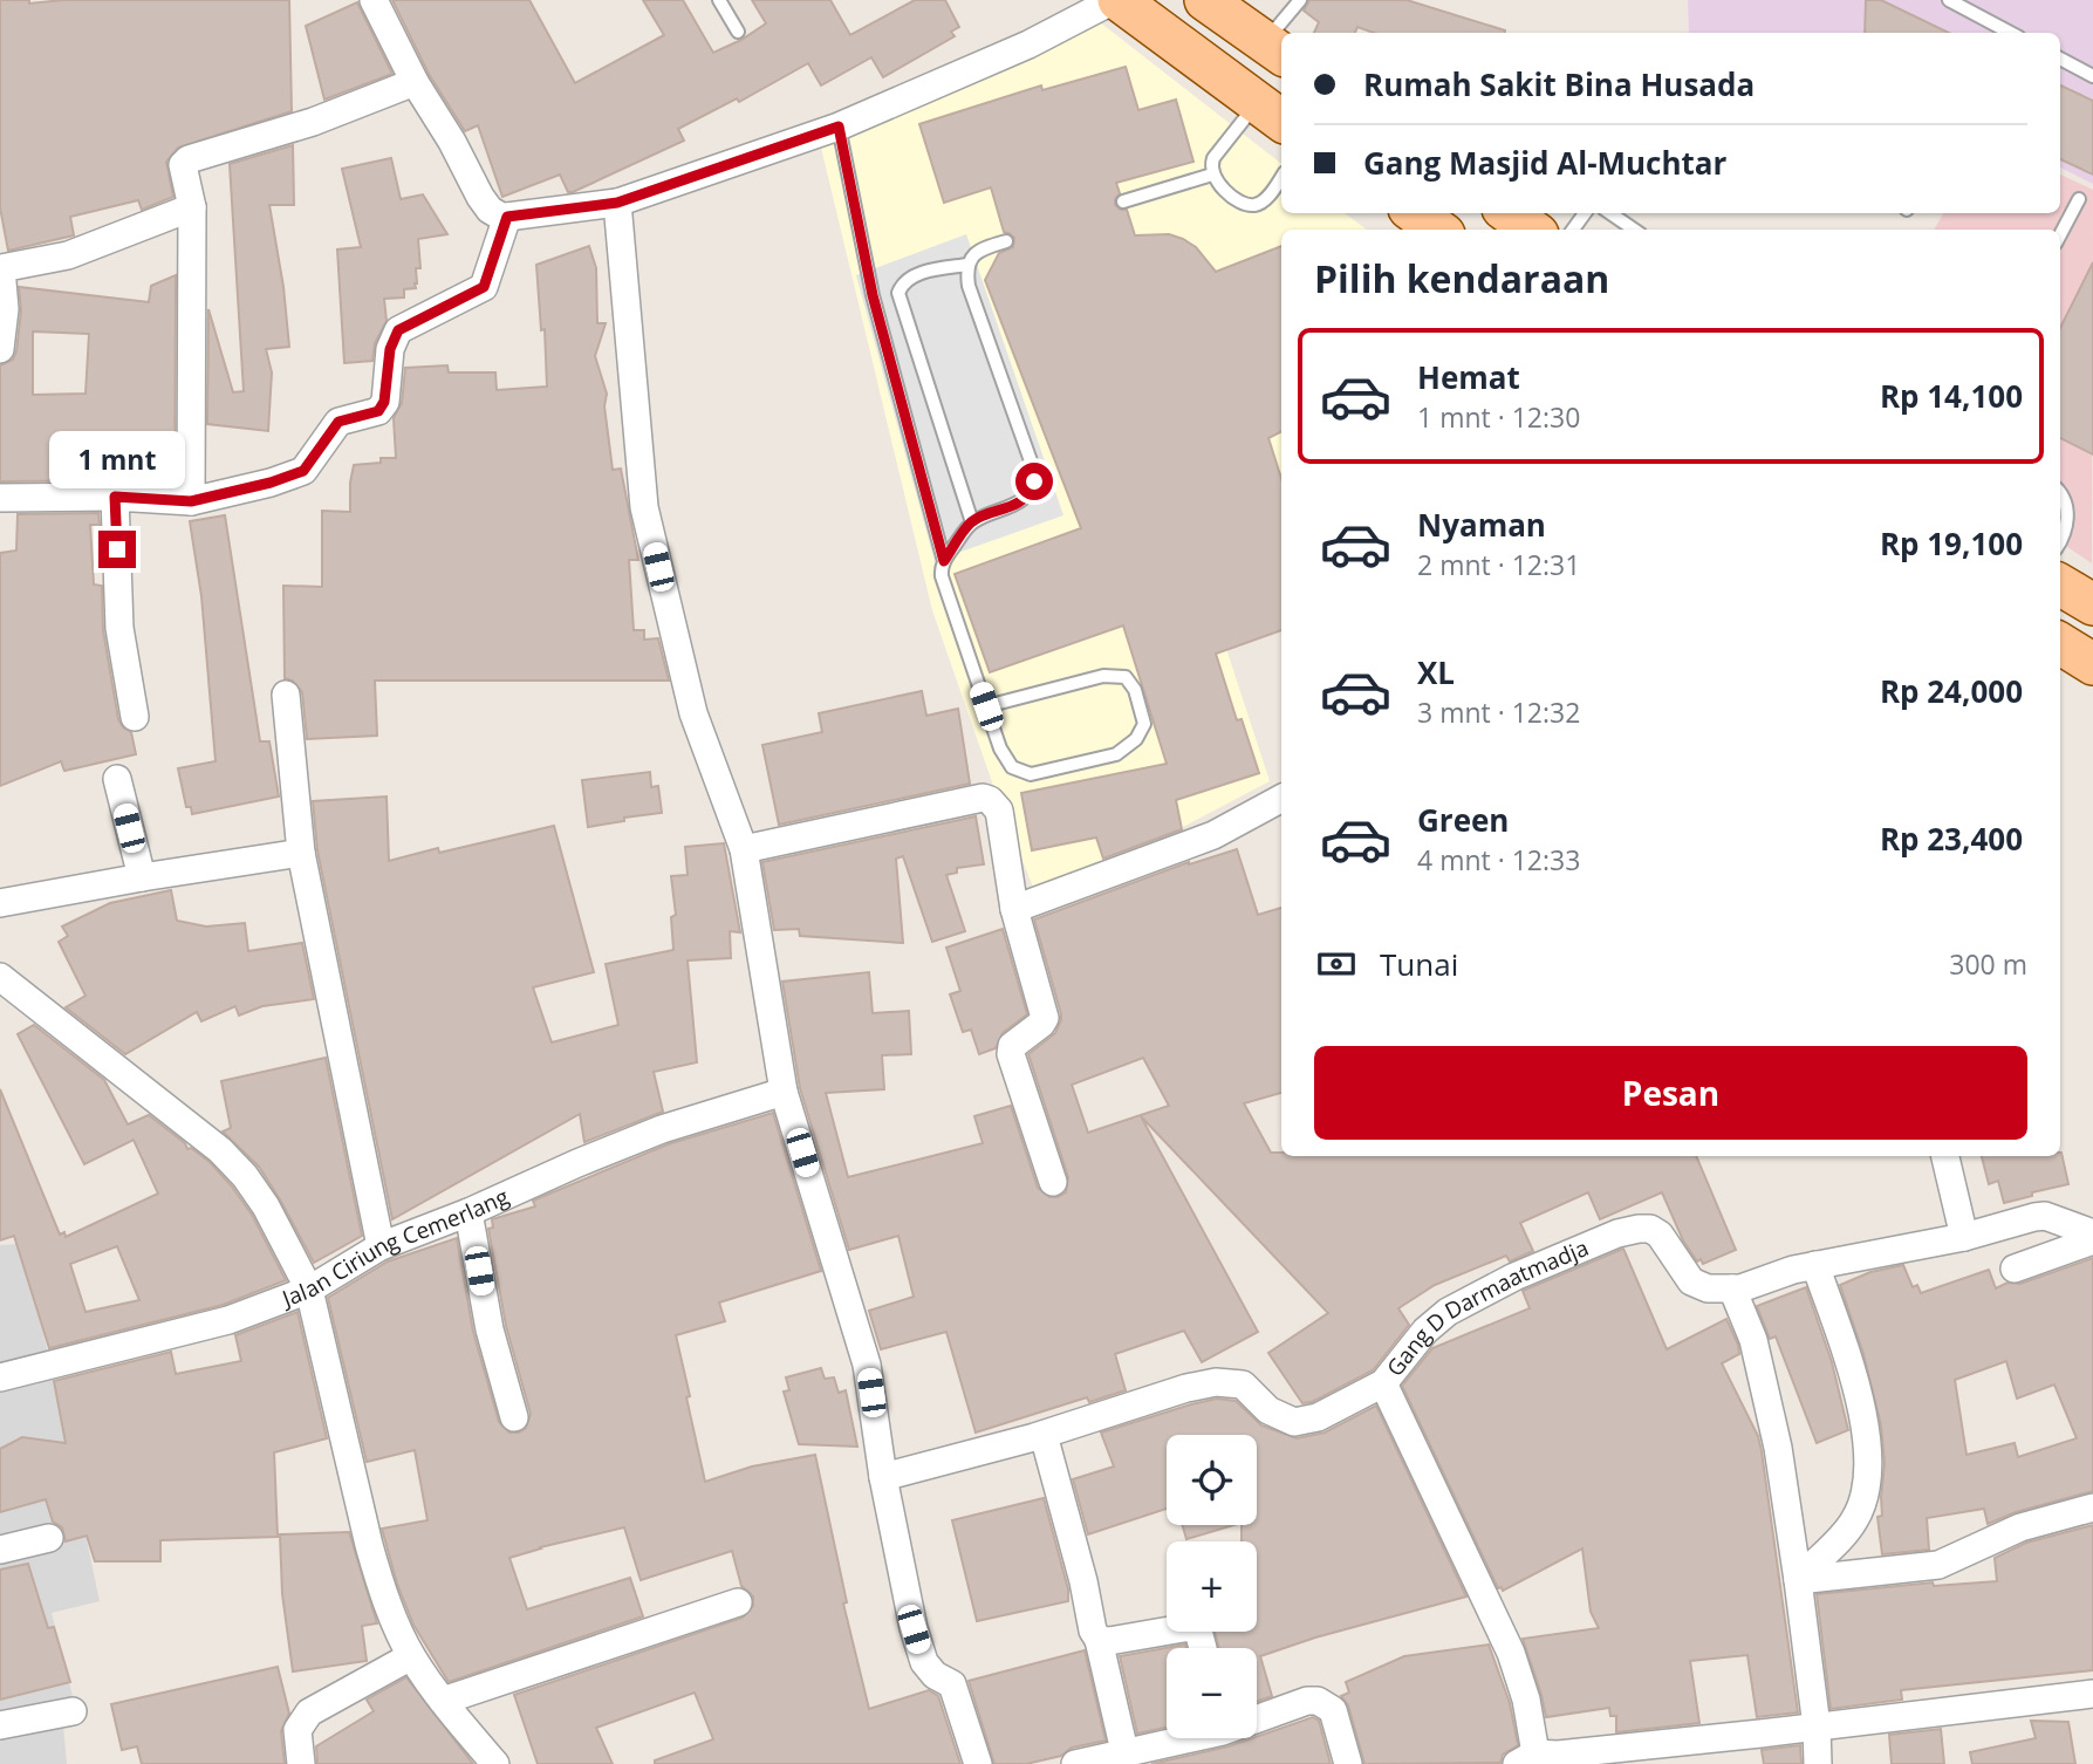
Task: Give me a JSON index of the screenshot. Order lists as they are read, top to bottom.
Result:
{
  "streets": {
    "street": ["Jalan Ciriung Cemerlang", "Gang D Darmaatmadja"]
  },
  "page": {
    "banner": ["Rumah Sakit Bina Husada", "Gang Masjid Al-Muchtar"],
    "heading": "Pilih kendaraan",
    "list": [
      {
        "name": "Hemat",
        "note": "1 mnt · 12:30",
        "value": "Rp 14,100"
      },
      {
        "name": "Nyaman",
        "note": "2 mnt · 12:31",
        "value": "Rp 19,100"
      },
      {
        "name": "XL",
        "note": "3 mnt · 12:32",
        "value": "Rp 24,000"
      },
      {
        "name": "Green",
        "note": "4 mnt · 12:33",
        "value": "Rp 23,400"
      }
    ],
    "bubble": "1 mnt",
    "pay": ["Tunai", "300 m"],
    "buttons": "Pesan",
    "map_buttons": ["+", "−"]
  }
}
